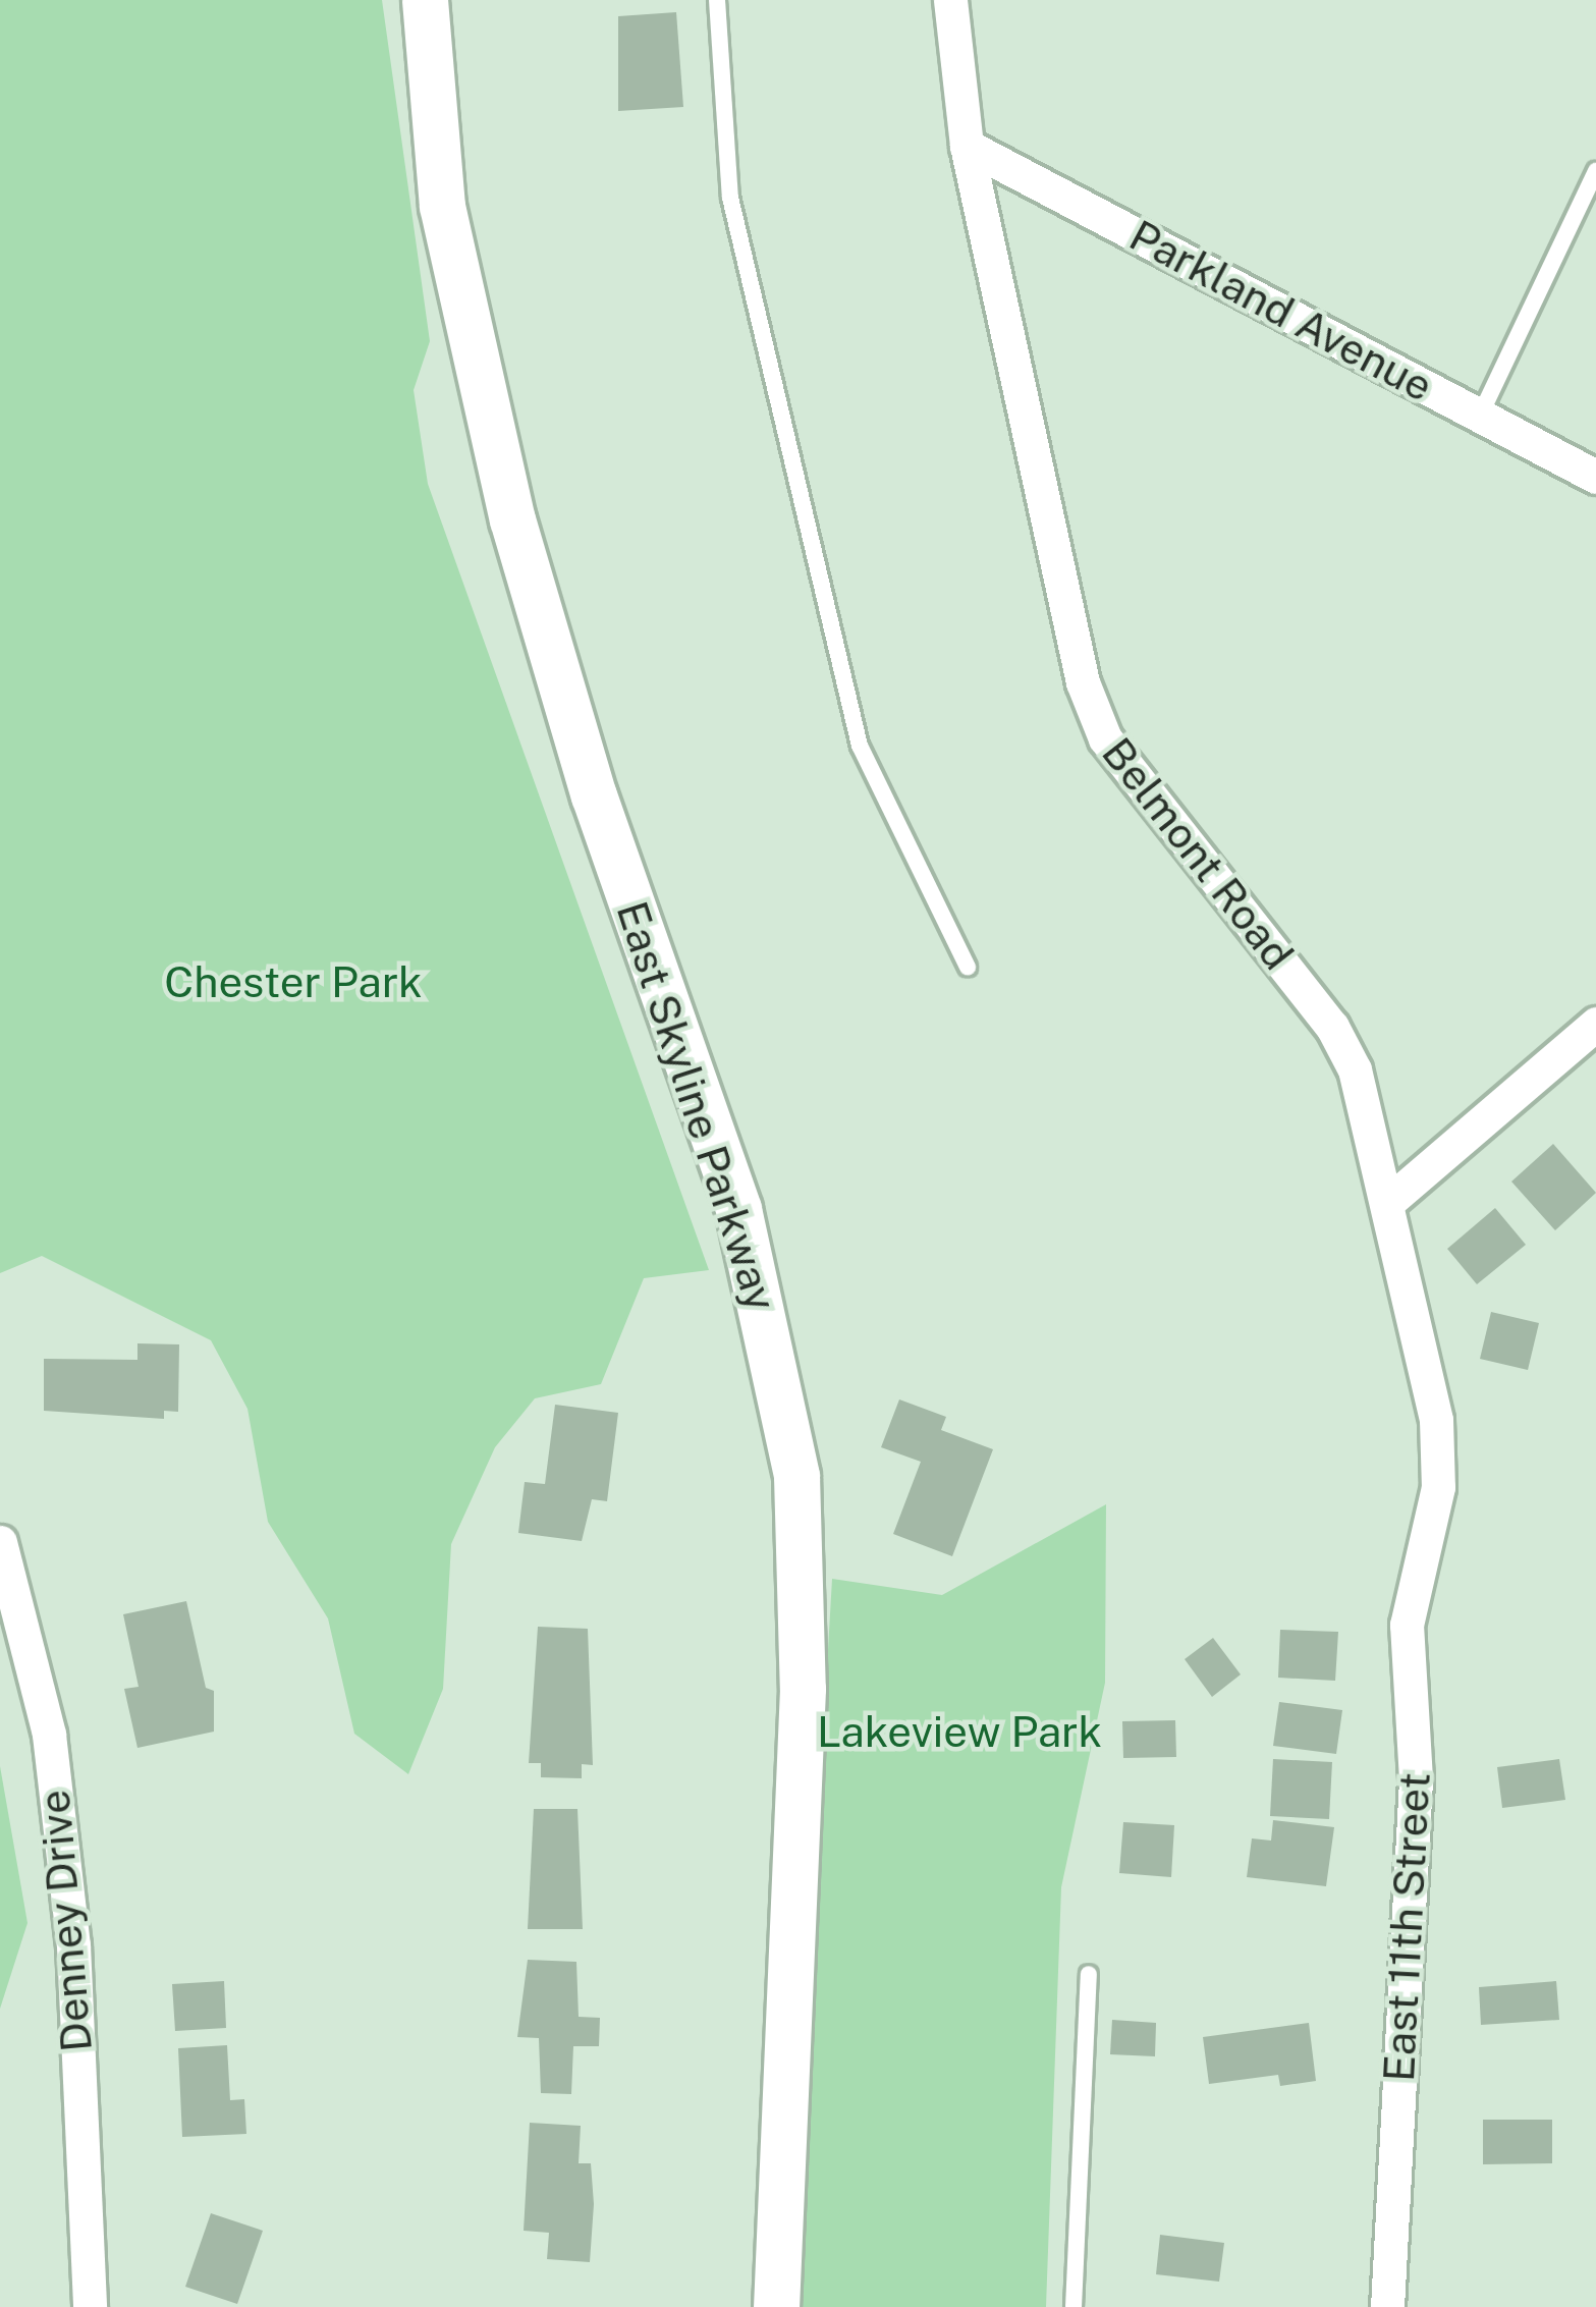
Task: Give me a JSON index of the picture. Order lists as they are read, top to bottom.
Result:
{
  "streets": {
    "street": [
      "Parkland Avenue",
      "Belmont Road",
      "East Skyline Parkway",
      "Denney Drive",
      "East 11th Street"
    ]
  },
  "crossings": [
    ["Parkland Avenue", "Belmont Road"],
    ["Belmont Road", "East 11th Street"]
  ],
  "parks": ["Chester Park", "Lakeview Park"]
}
